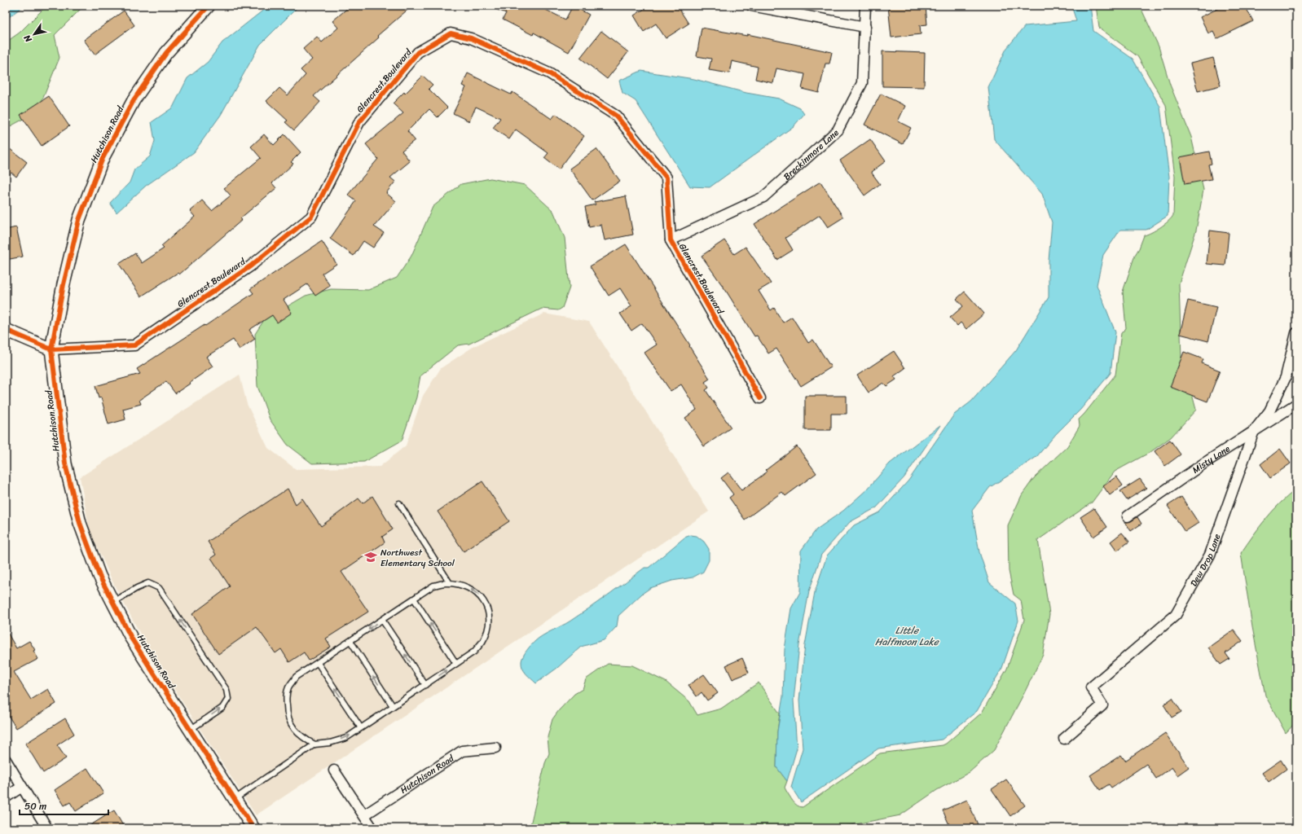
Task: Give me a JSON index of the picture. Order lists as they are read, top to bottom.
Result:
{
  "streets": {
    "street": [
      "Glencrest Boulevard",
      "Hutchison Road",
      "Breckinmore Lane",
      "Misty Lane",
      "Dew Drop Lane"
    ]
  },
  "crossings": [
    ["Glencrest Boulevard", "Hutchison Road"],
    ["Glencrest Boulevard", "Breckinmore Lane"],
    ["Misty Lane", "Dew Drop Lane"]
  ],
  "water": ["Little Halfmoon Lake"],
  "places": {
    "school or university": ["Northwest Elementary School"]
  },
  "scale_bar": "50 m",
  "north": "bottom left"
}
